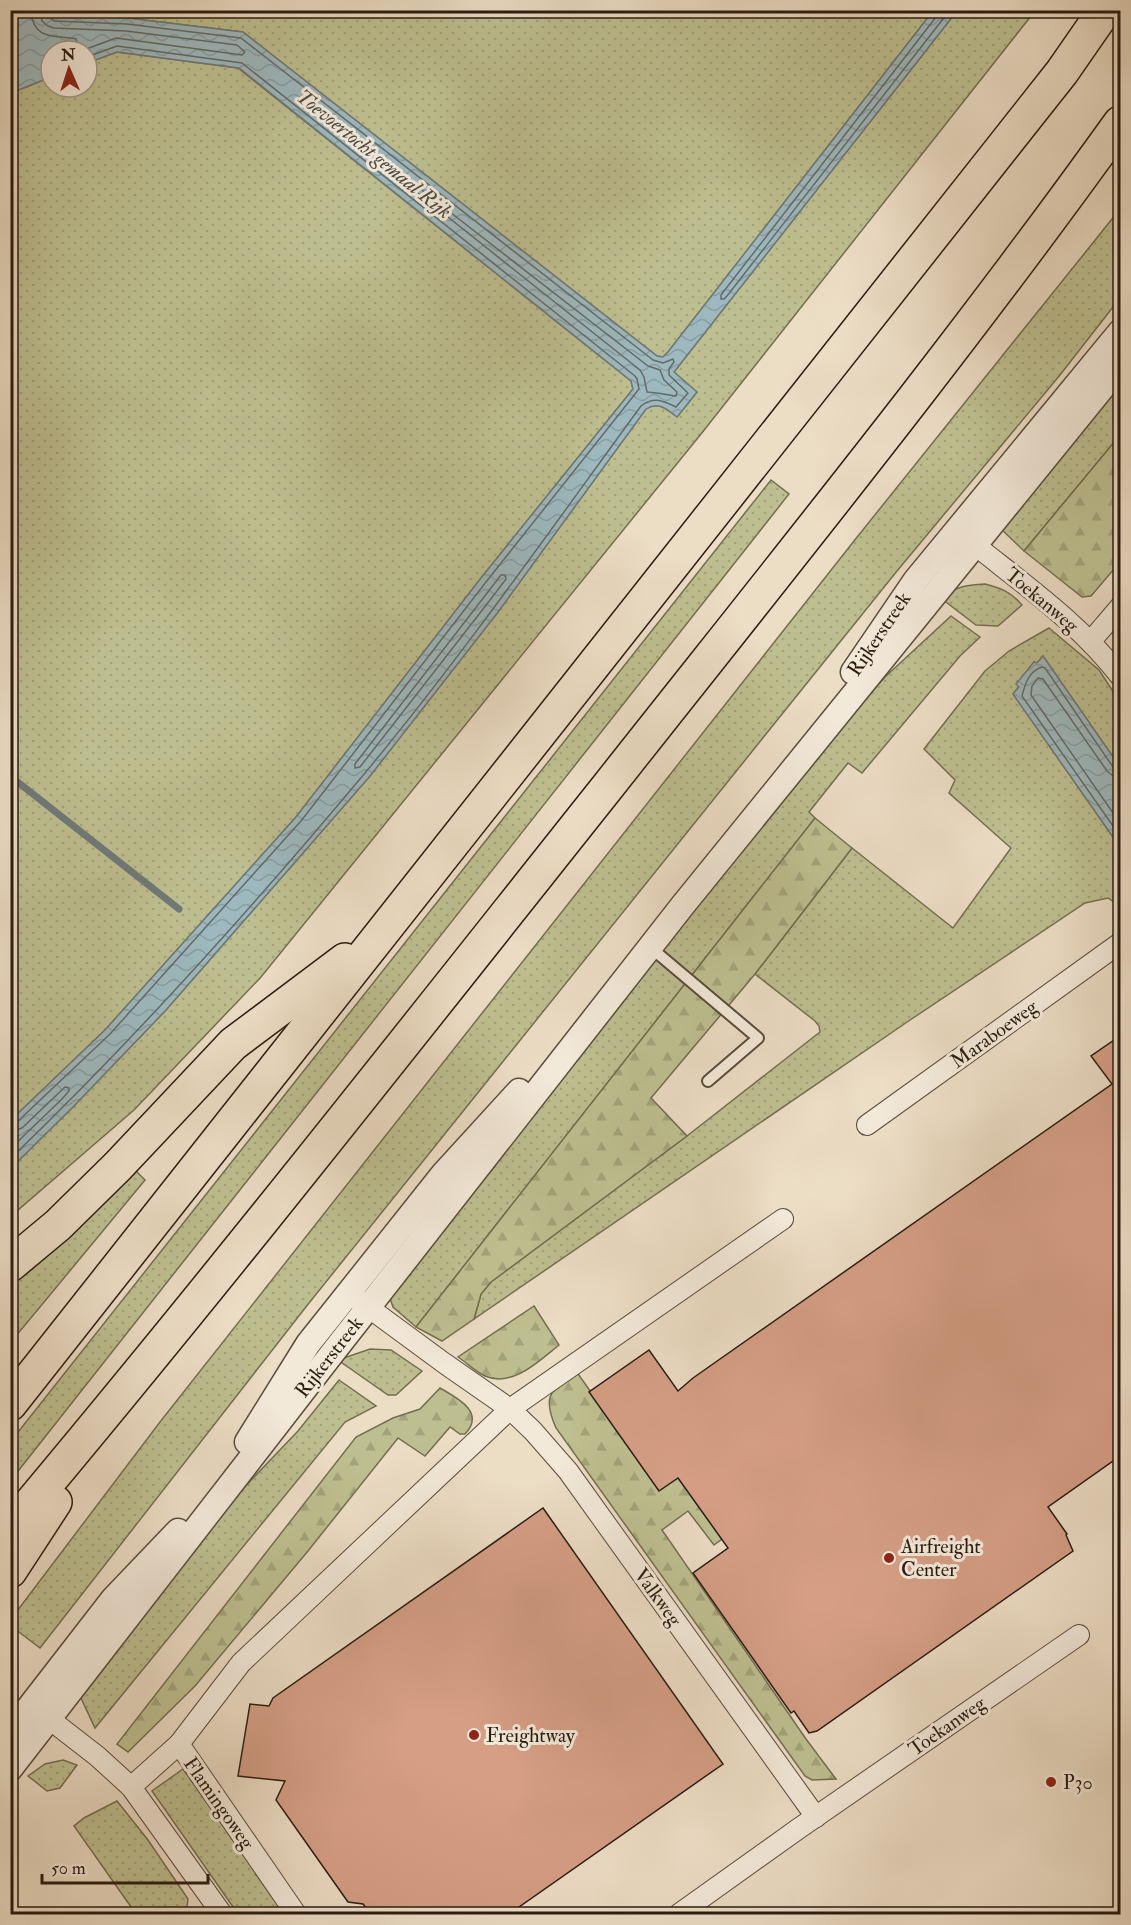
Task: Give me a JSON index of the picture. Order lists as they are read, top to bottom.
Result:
{
  "streets": {
    "street": [
      "Toekanweg",
      "Rijkerstreek",
      "Maraboeweg",
      "Valkweg",
      "Flamingoweg"
    ]
  },
  "crossings": [
    ["Toekanweg", "Rijkerstreek"],
    ["Toekanweg", "Valkweg"],
    ["Rijkerstreek", "Valkweg"]
  ],
  "water": ["Toevoertocht gemaal Rijk"],
  "places": ["Airfreight Center", "Freightway", "P30"],
  "scale_bar": "50 m",
  "north": "top"
}
